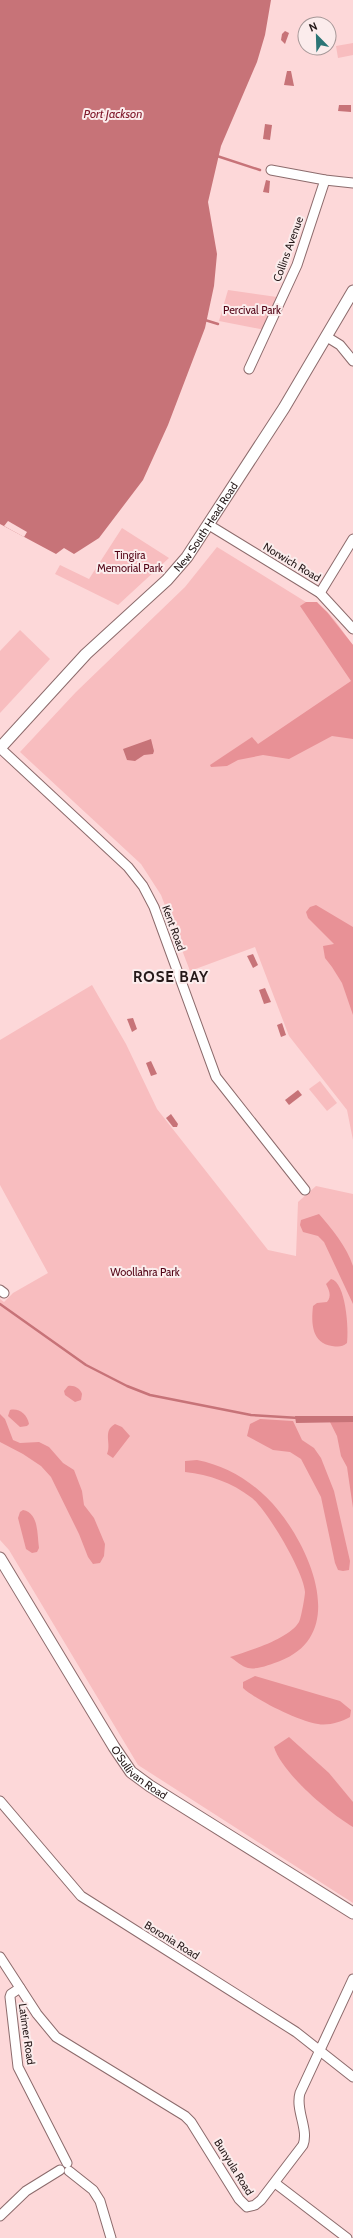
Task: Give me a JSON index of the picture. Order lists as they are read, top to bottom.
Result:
{
  "streets": {
    "main road": ["New South Head Road", "O'Sullivan Road"],
    "street": [
      "Collins Avenue",
      "Norwich Road",
      "Kent Road",
      "Boronia Road",
      "Latimer Road",
      "Bunyula Road"
    ]
  },
  "crossings": [
    ["New South Head Road", "Norwich Road"],
    ["New South Head Road", "Kent Road"],
    ["Boronia Road", "Bunyula Road"],
    ["Latimer Road", "Bunyula Road"]
  ],
  "districts": ["ROSE BAY"],
  "water": ["Port Jackson"],
  "parks": ["Percival Park", "Tingira Memorial Park", "Woollahra Park"],
  "north": "top left"
}
